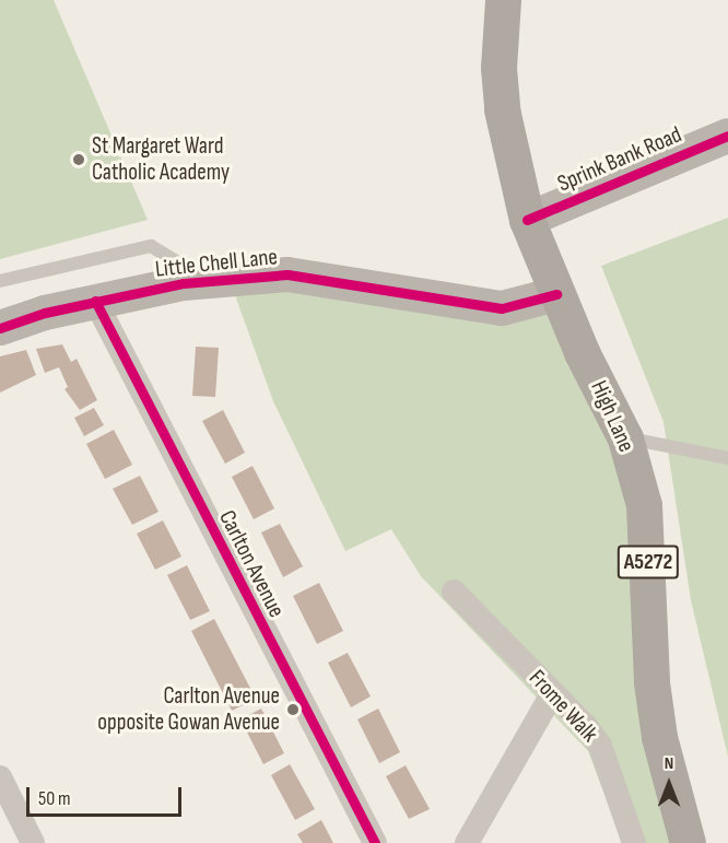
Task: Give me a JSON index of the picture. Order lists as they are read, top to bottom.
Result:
{
  "streets": {
    "main road": ["High Lane", "A5272"],
    "street": [
      "Sprink Bank Road",
      "Little Chell Lane",
      "Carlton Avenue",
      "Frome Walk"
    ]
  },
  "crossings": [
    ["Sprink Bank Road", "High Lane"],
    ["Little Chell Lane", "High Lane"],
    ["Little Chell Lane", "Carlton Avenue"]
  ],
  "places": ["St Margaret Ward Catholic Academy", "Carlton Avenue opposite Gowan Avenue"],
  "scale_bar": "50 m",
  "north": "top"
}
